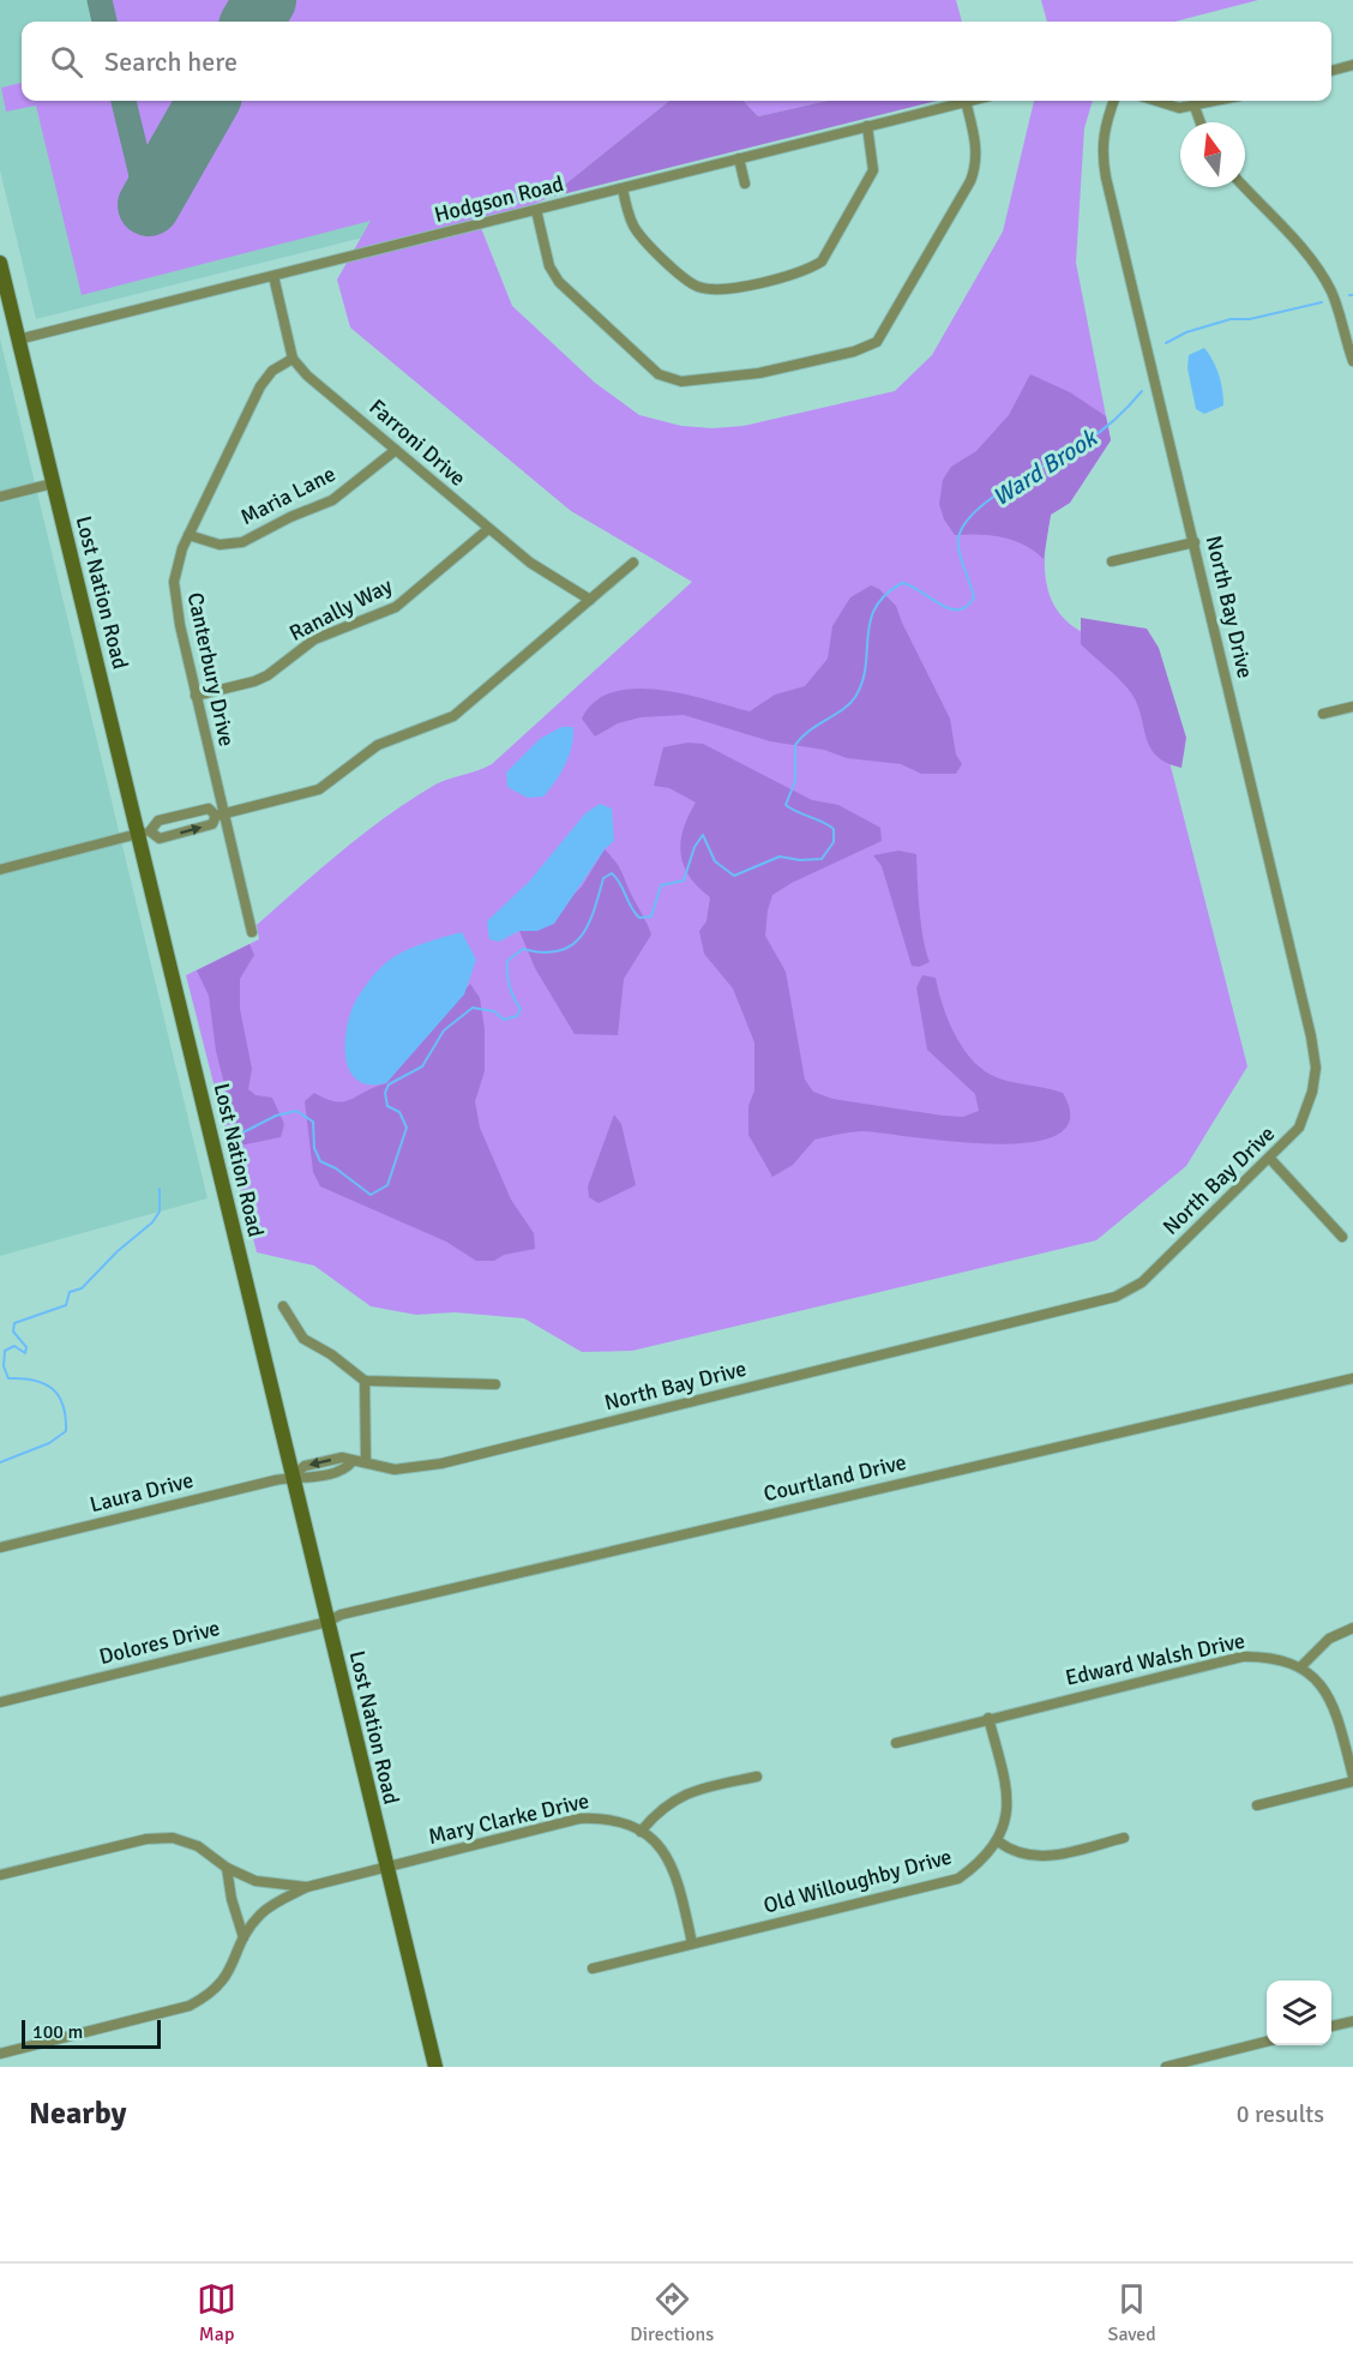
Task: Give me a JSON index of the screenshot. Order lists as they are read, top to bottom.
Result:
{
  "streets": {
    "street": [
      "Hodgson Road",
      "Farroni Drive",
      "Maria Lane",
      "Lost Nation Road",
      "North Bay Drive",
      "Ranally Way",
      "Canterbury Drive",
      "Courtland Drive",
      "Laura Drive",
      "Dolores Drive",
      "Edward Walsh Drive",
      "Mary Clarke Drive",
      "Old Willoughby Drive"
    ]
  },
  "crossings": [
    ["Hodgson Road", "Lost Nation Road"],
    ["Farroni Drive", "Maria Lane"],
    ["Farroni Drive", "Ranally Way"],
    ["Farroni Drive", "Canterbury Drive"],
    ["Maria Lane", "Canterbury Drive"],
    ["Lost Nation Road", "North Bay Drive"],
    ["Lost Nation Road", "Courtland Drive"],
    ["Lost Nation Road", "Laura Drive"],
    ["Lost Nation Road", "Dolores Drive"],
    ["Lost Nation Road", "Mary Clarke Drive"],
    ["North Bay Drive", "Laura Drive"],
    ["Ranally Way", "Canterbury Drive"],
    ["Courtland Drive", "Dolores Drive"],
    ["Edward Walsh Drive", "Old Willoughby Drive"],
    ["Mary Clarke Drive", "Old Willoughby Drive"]
  ],
  "water": ["Ward Brook"],
  "scale_bar": "100 m",
  "north": "top",
  "page": {
    "search": "Search here",
    "scale": "100 m",
    "heading": ["Nearby", "0 results"],
    "nav": ["Map", "Directions", "Saved"]
  }
}
